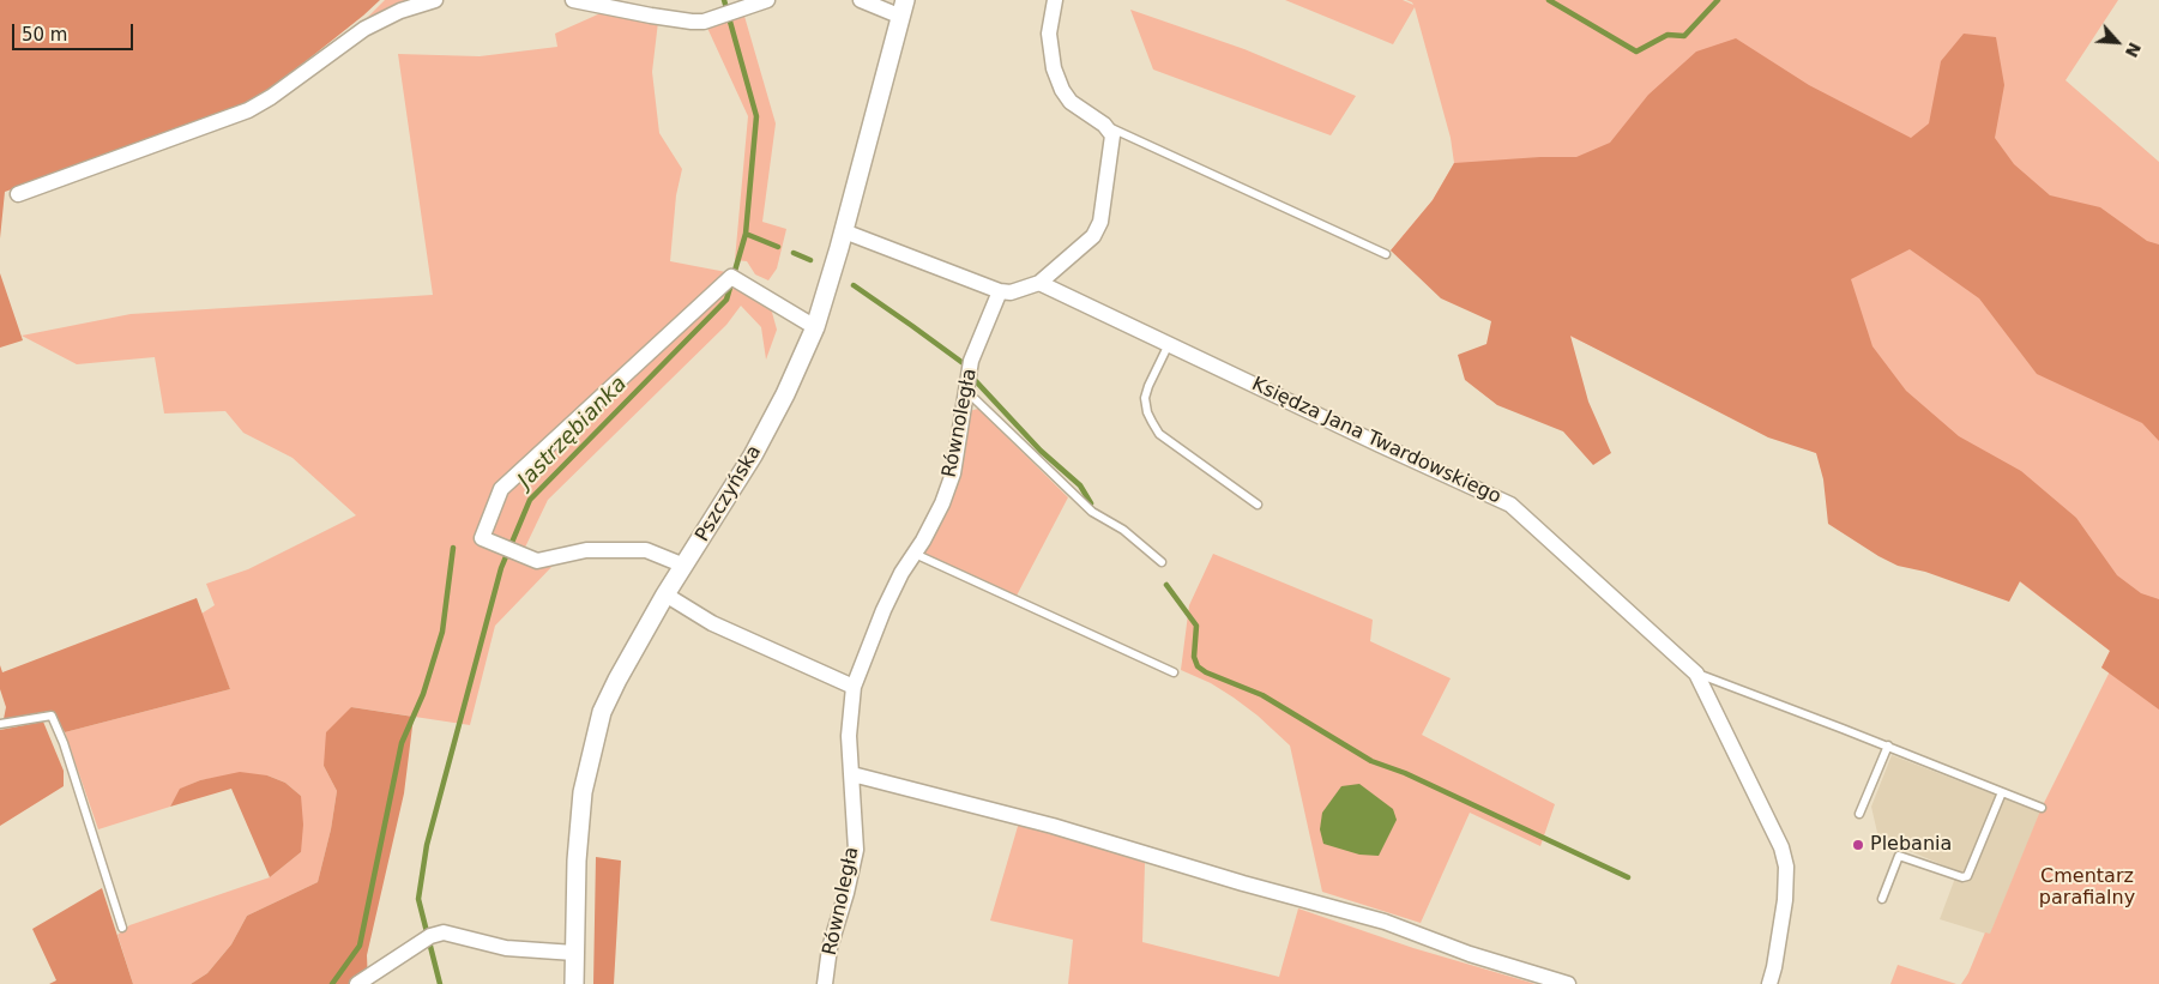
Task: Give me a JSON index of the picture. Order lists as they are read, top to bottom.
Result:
{
  "streets": {
    "street": ["Równoległa", "Księdza Jana Twardowskiego", "Pszczyńska"]
  },
  "water": ["Jastrzębianka"],
  "parks": ["Cmentarz parafialny"],
  "places": ["Plebania"],
  "scale_bar": "50 m",
  "north": "bottom right"
}
